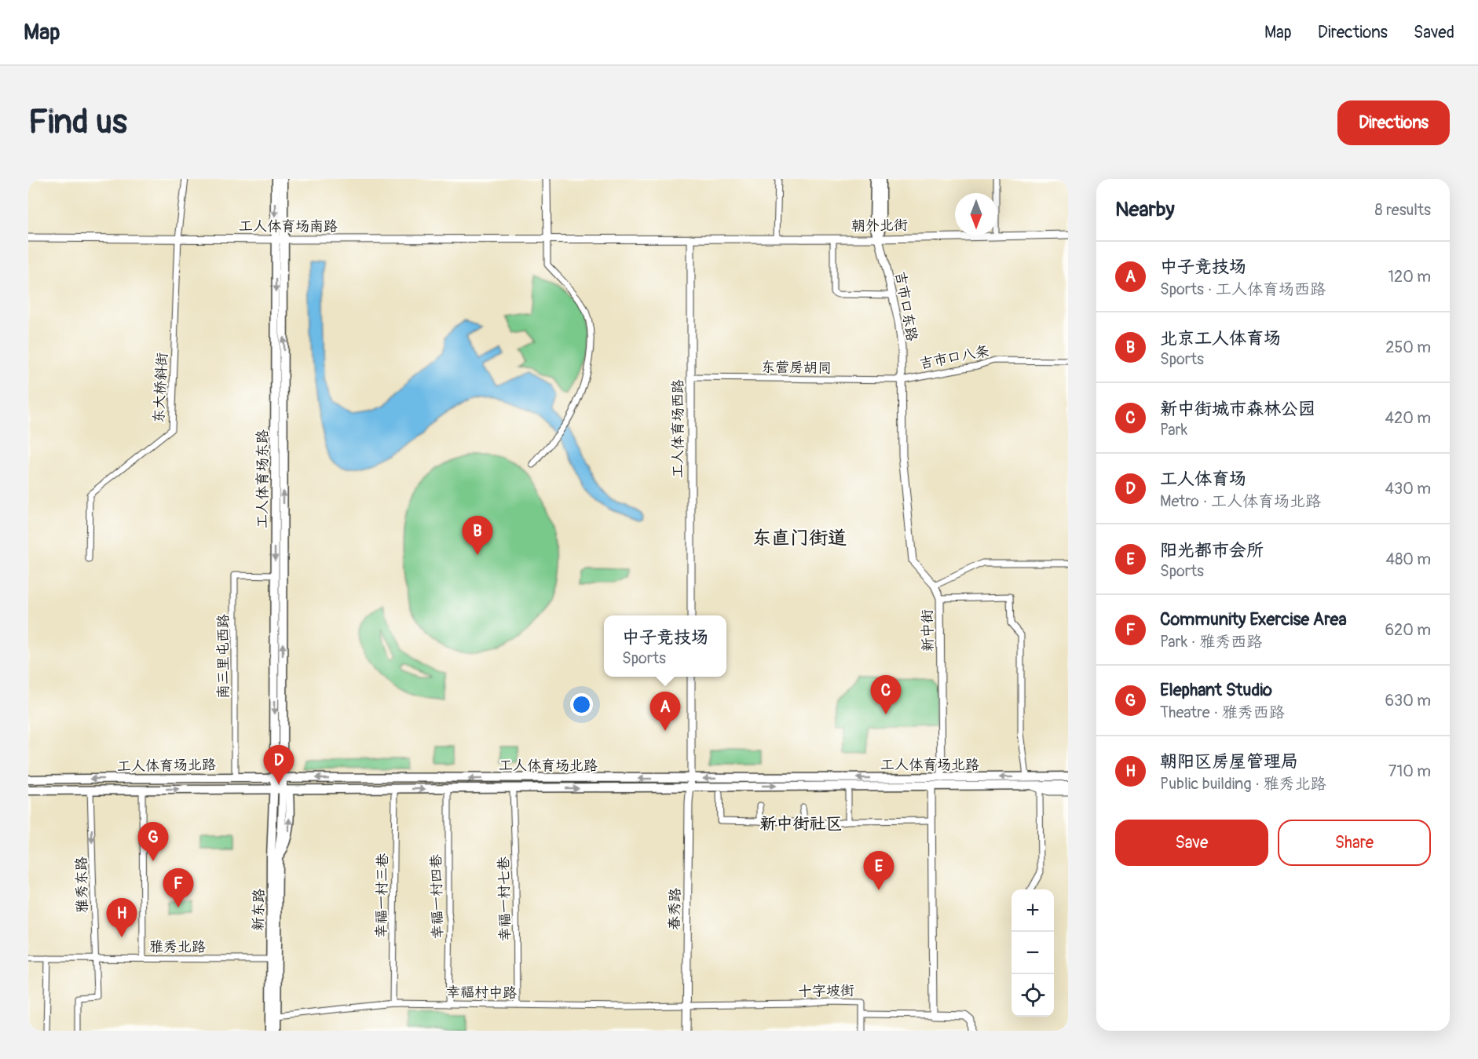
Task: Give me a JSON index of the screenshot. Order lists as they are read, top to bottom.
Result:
{
  "streets": {
    "main road": [
      "吉市口东路",
      "工人体育场东路",
      "工人体育场北路",
      "新东路"
    ],
    "street": [
      "朝外北街",
      "工人体育场南路",
      "吉市口八条",
      "东营房胡同",
      "东大桥斜街",
      "工人体育场西路",
      "新中街",
      "南三里屯西路",
      "雅秀东路",
      "幸福一村三巷",
      "幸福一村四巷",
      "幸福一村七巷",
      "春秀路",
      "雅秀北路",
      "十字坡街",
      "幸福村中路"
    ]
  },
  "crossings": [
    ["朝外北街", "工人体育场南路"],
    ["朝外北街", "吉市口东路"],
    ["朝外北街", "工人体育场西路"],
    ["工人体育场南路", "东大桥斜街"],
    ["工人体育场南路", "工人体育场西路"],
    ["工人体育场南路", "工人体育场东路"],
    ["吉市口东路", "吉市口八条"],
    ["吉市口东路", "东营房胡同"],
    ["吉市口东路", "新中街"],
    ["吉市口八条", "东营房胡同"],
    ["吉市口八条", "新中街"],
    ["东营房胡同", "工人体育场西路"],
    ["东营房胡同", "新中街"],
    ["工人体育场东路", "南三里屯西路"],
    ["工人体育场东路", "工人体育场北路"],
    ["新中街", "工人体育场北路"],
    ["南三里屯西路", "工人体育场北路"],
    ["工人体育场北路", "雅秀东路"],
    ["工人体育场北路", "幸福一村三巷"],
    ["工人体育场北路", "幸福一村四巷"],
    ["工人体育场北路", "春秀路"],
    ["工人体育场北路", "新东路"],
    ["雅秀东路", "雅秀北路"],
    ["幸福一村三巷", "幸福村中路"],
    ["幸福一村四巷", "幸福村中路"],
    ["幸福一村七巷", "幸福村中路"],
    ["春秀路", "十字坡街"],
    ["春秀路", "幸福村中路"],
    ["新东路", "雅秀北路"],
    ["新东路", "幸福村中路"],
    ["十字坡街", "幸福村中路"]
  ],
  "one_way": ["雅秀东路"],
  "districts": ["东直门街道", "新中街社区"],
  "north": "bottom",
  "page": {
    "header": "Map",
    "nav": ["Map", "Directions", "Saved"],
    "buttons": [
      "Directions",
      ["Save", "Share"]
    ],
    "title": "Find us",
    "heading": ["Nearby", "8 results"],
    "list": [
      {
        "mark": "A",
        "name": "中子竞技场",
        "note": "Sports · 工人体育场西路",
        "value": "120 m"
      },
      {
        "mark": "B",
        "name": "北京工人体育场",
        "note": "Sports",
        "value": "250 m"
      },
      {
        "mark": "C",
        "name": "新中街城市森林公园",
        "note": "Park",
        "value": "420 m"
      },
      {
        "mark": "D",
        "name": "工人体育场",
        "note": "Metro · 工人体育场北路",
        "value": "430 m"
      },
      {
        "mark": "E",
        "name": "阳光都市会所",
        "note": "Sports",
        "value": "480 m"
      },
      {
        "mark": "F",
        "name": "Community Exercise Area",
        "note": "Park · 雅秀西路",
        "value": "620 m"
      },
      {
        "mark": "G",
        "name": "Elephant Studio",
        "note": "Theatre · 雅秀西路",
        "value": "630 m"
      },
      {
        "mark": "H",
        "name": "朝阳区房屋管理局",
        "note": "Public building · 雅秀北路",
        "value": "710 m"
      }
    ],
    "pins": [
      "B",
      "C",
      "A",
      "D",
      "G",
      "E",
      "F",
      "H"
    ],
    "popup": ["中子竞技场", "Sports"],
    "map_buttons": ["+", "−"]
  }
}
